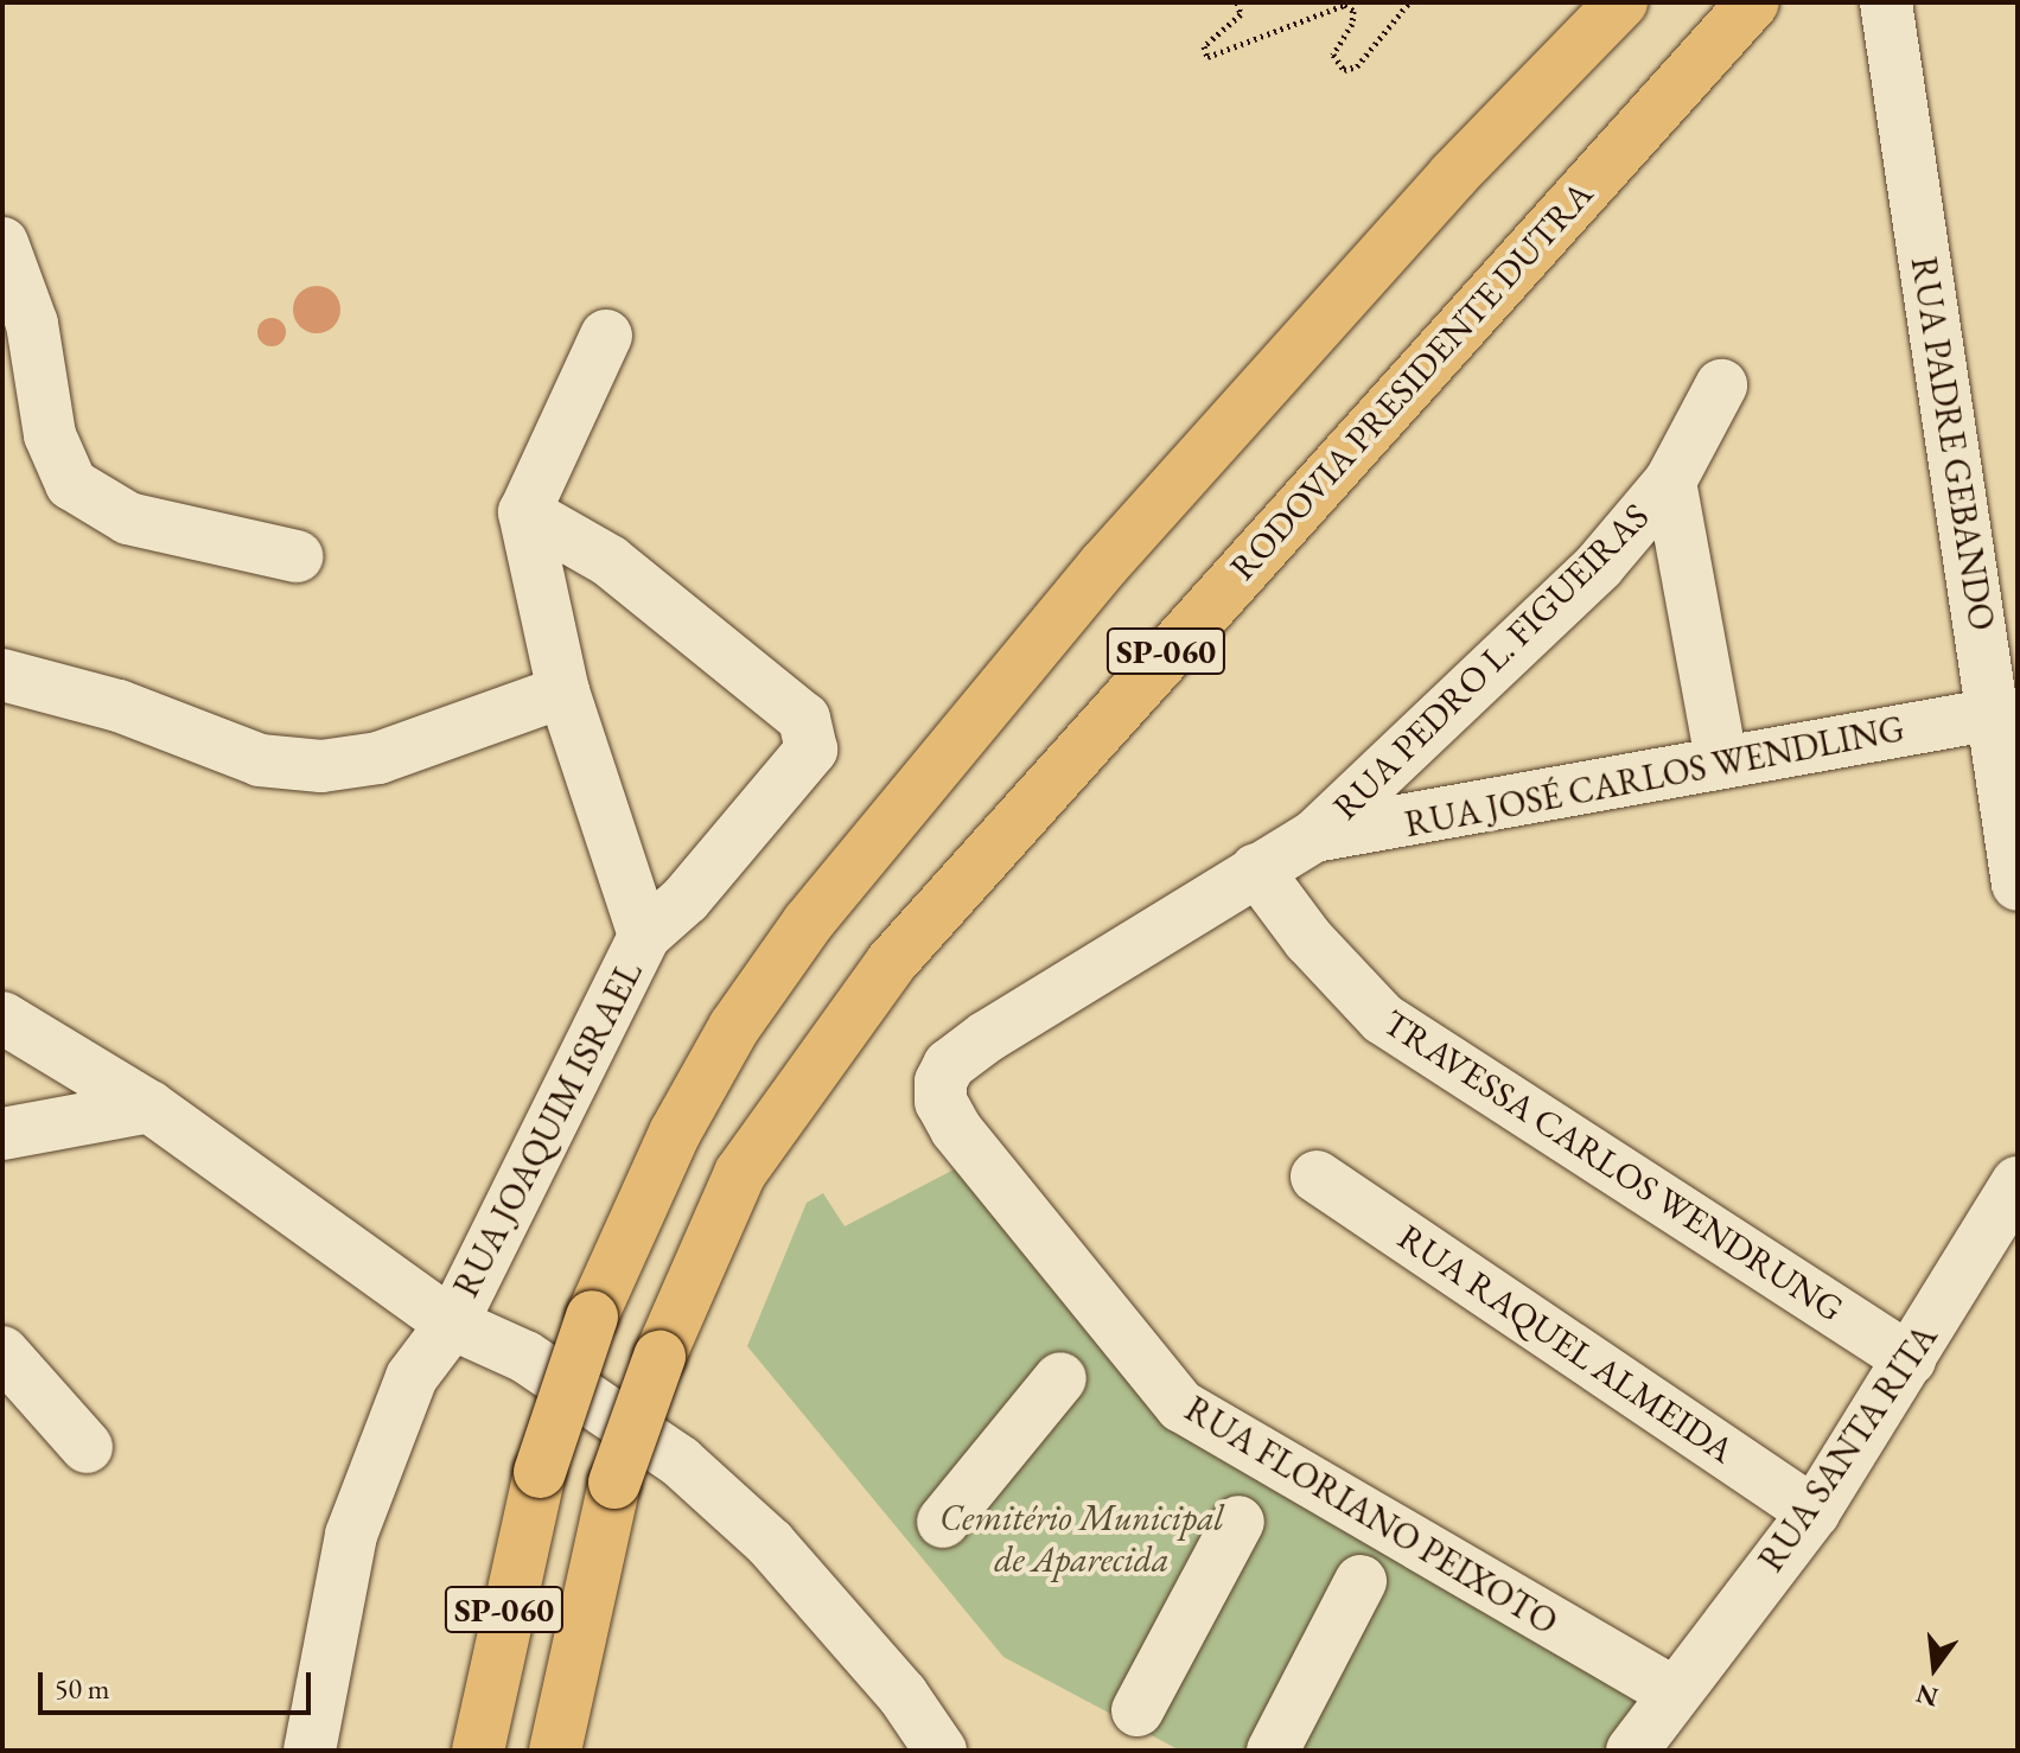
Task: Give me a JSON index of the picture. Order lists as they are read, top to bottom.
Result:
{
  "streets": {
    "highway": ["RODOVIA PRESIDENTE DUTRA", "SP-060"],
    "street": [
      "RUA PADRE GEBANDO",
      "RUA PEDRO L. FIGUEIRAS",
      "RUA JOSÉ CARLOS WENDLING",
      "RUA JOAQUIM ISRAEL",
      "TRAVESSA CARLOS WENDRUNG",
      "RUA RAQUEL ALMEIDA",
      "RUA SANTA RITA",
      "RUA FLORIANO PEIXOTO"
    ]
  },
  "crossings": [
    ["RUA PADRE GEBANDO", "RUA JOSÉ CARLOS WENDLING"],
    ["RUA PEDRO L. FIGUEIRAS", "RUA JOSÉ CARLOS WENDLING"],
    ["TRAVESSA CARLOS WENDRUNG", "RUA SANTA RITA"],
    ["TRAVESSA CARLOS WENDRUNG", "RUA FLORIANO PEIXOTO"],
    ["RUA RAQUEL ALMEIDA", "RUA SANTA RITA"],
    ["RUA SANTA RITA", "RUA FLORIANO PEIXOTO"]
  ],
  "parks": ["Cemitério Municipal de Aparecida"],
  "scale_bar": "50 m",
  "north": "bottom"
}
